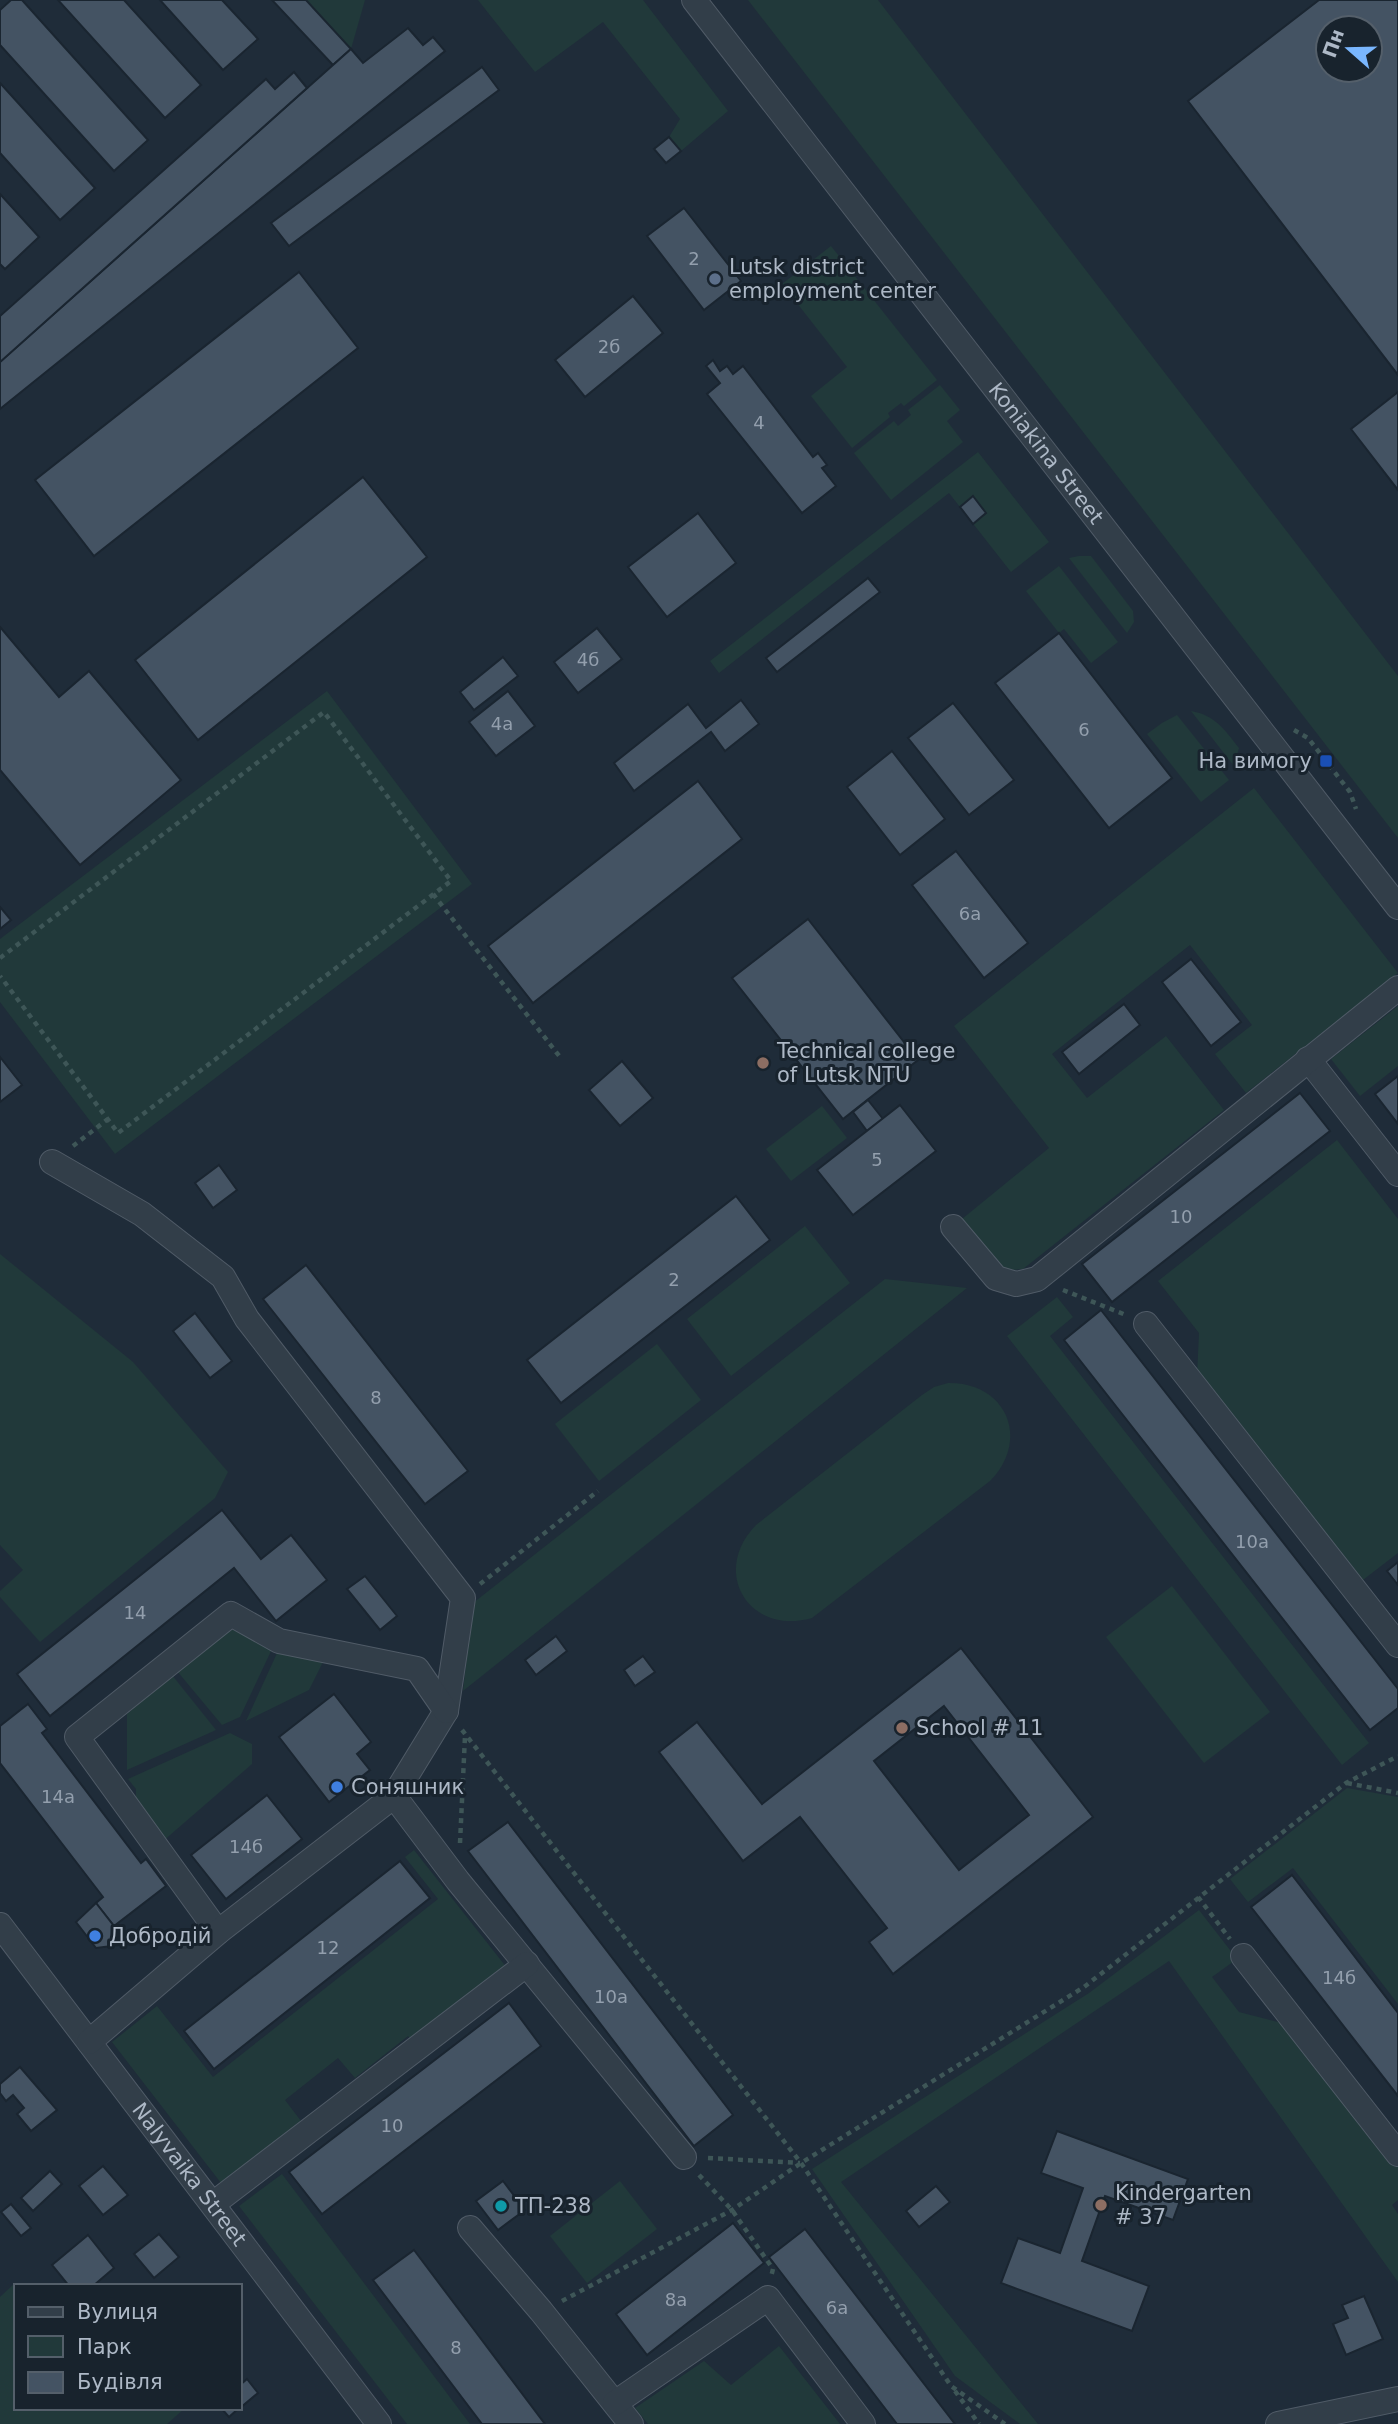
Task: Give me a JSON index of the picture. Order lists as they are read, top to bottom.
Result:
{
  "streets": {
    "street": ["Koniakina Street", "Nalyvaika Street"]
  },
  "places": {
    "other": [
      "Lutsk district employment center",
      "Technical college of Lutsk NTU",
      "School # 11",
      "Соняшник",
      "Добродій",
      "Kindergarten # 37",
      "ТП-238"
    ],
    "transit": ["На вимогу"]
  },
  "house_numbers": [
    "2",
    "2б",
    "4",
    "4б",
    "4а",
    "6",
    "6а",
    "5",
    "10",
    "2",
    "8",
    "10а",
    "14",
    "14а",
    "14б",
    "12",
    "14б",
    "10а",
    "10",
    "8а",
    "6а",
    "8"
  ],
  "legend": ["Вулиця", "Парк", "Будівля"],
  "north": "left"
}
